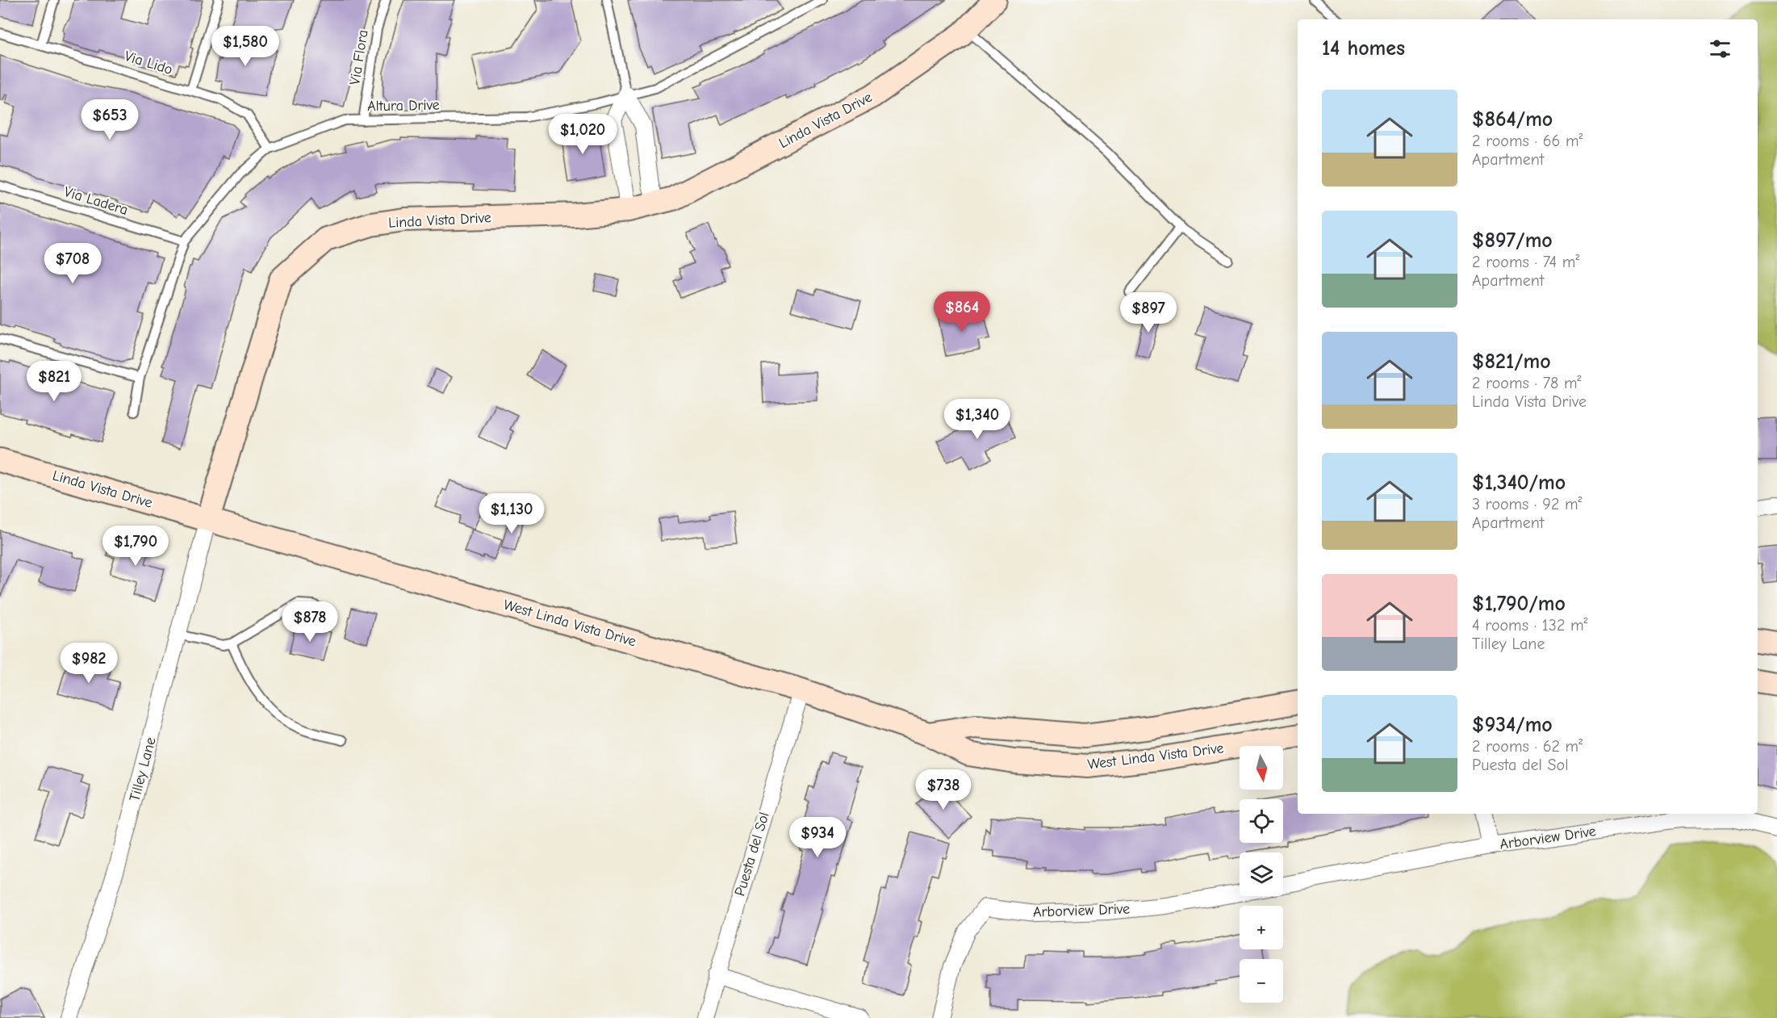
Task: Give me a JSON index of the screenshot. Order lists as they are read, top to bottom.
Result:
{
  "streets": {
    "main road": ["Linda Vista Drive", "West Linda Vista Drive"],
    "street": ["Tilley Lane", "Arborview Drive", "Puesta del Sol"],
    "lane": [
      "Via Flora",
      "Via Lido",
      "Altura Drive",
      "Via Ladera"
    ]
  },
  "crossings": [
    ["Via Flora", "Altura Drive"],
    ["Via Lido", "Altura Drive"],
    ["Altura Drive", "Via Ladera"],
    ["Linda Vista Drive", "West Linda Vista Drive"],
    ["Linda Vista Drive", "Tilley Lane"],
    ["West Linda Vista Drive", "Tilley Lane"],
    ["West Linda Vista Drive", "Puesta del Sol"]
  ],
  "north": "bottom",
  "page": {
    "heading": "14 homes",
    "price": [
      "$1,580",
      "$653",
      "$1,020",
      "$708",
      "$864",
      "$897",
      "$821",
      "$1,340",
      "$1,130",
      "$1,790",
      "$878",
      "$982",
      "$738",
      "$934"
    ],
    "list": [
      {
        "name": "$864/mo",
        "note": "2 rooms · 66 m² · Apartment"
      },
      {
        "name": "$897/mo",
        "note": "2 rooms · 74 m² · Apartment"
      },
      {
        "name": "$821/mo",
        "note": "2 rooms · 78 m² · Linda Vista Drive"
      },
      {
        "name": "$1,340/mo",
        "note": "3 rooms · 92 m² · Apartment"
      },
      {
        "name": "$1,790/mo",
        "note": "4 rooms · 132 m² · Tilley Lane"
      },
      {
        "name": "$934/mo",
        "note": "2 rooms · 62 m² · Puesta del Sol"
      }
    ],
    "map_buttons": ["+", "−"]
  }
}
